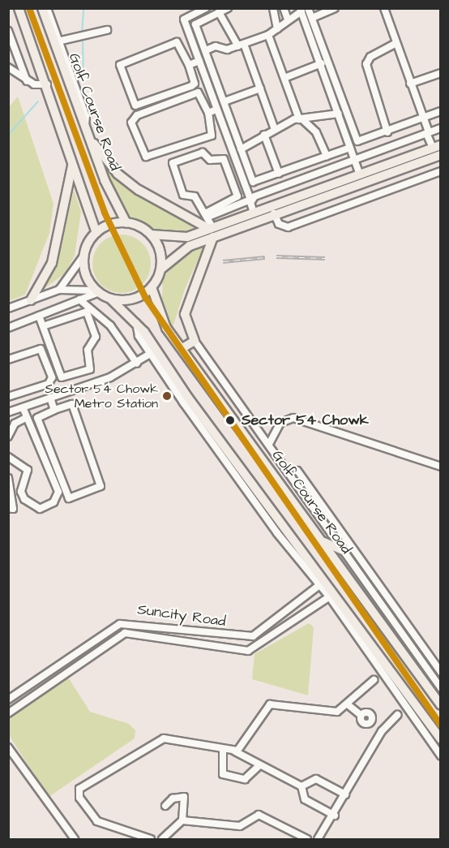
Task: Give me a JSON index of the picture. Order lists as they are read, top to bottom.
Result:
{
  "streets": {
    "main road": ["Golf Course Road"],
    "street": ["Suncity Road"]
  },
  "places": ["Sector 54 Chowk Metro Station", "Sector 54 Chowk"]
}
